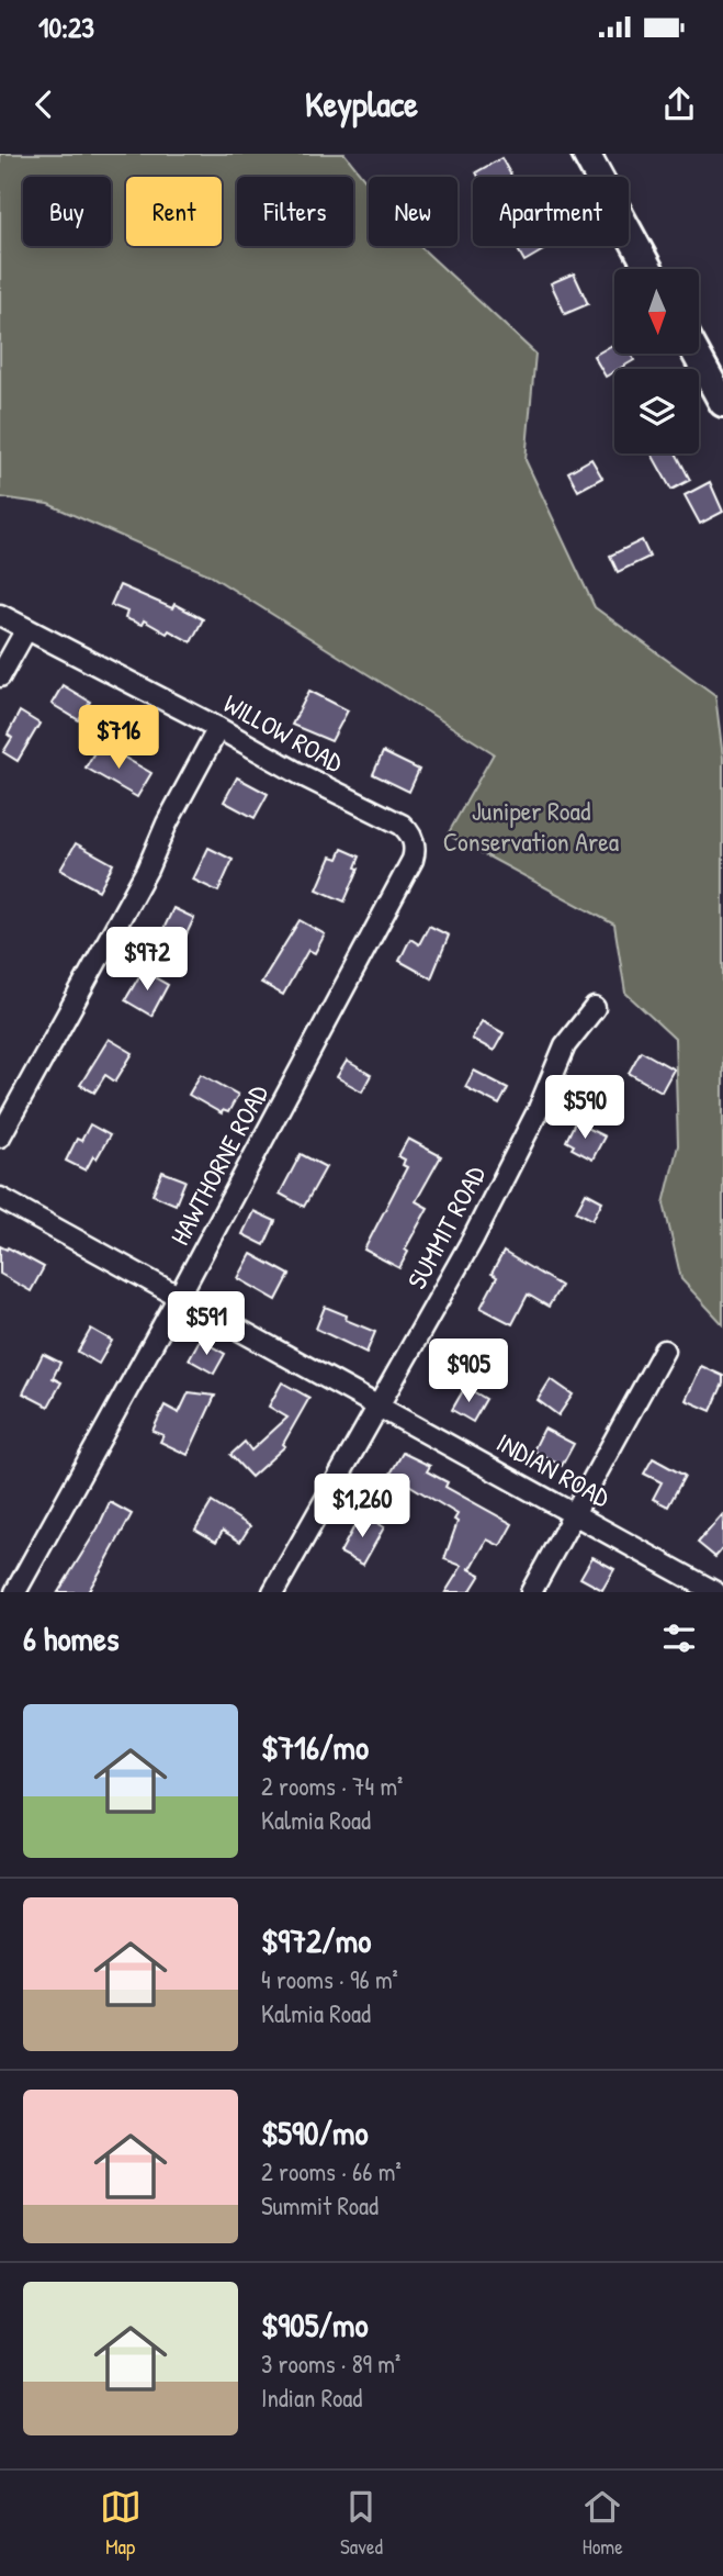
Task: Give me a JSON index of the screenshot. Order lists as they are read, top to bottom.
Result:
{
  "streets": {
    "street": [
      "WILLOW ROAD",
      "HAWTHORNE ROAD",
      "SUMMIT ROAD",
      "INDIAN ROAD"
    ]
  },
  "crossings": [
    ["WILLOW ROAD", "HAWTHORNE ROAD"],
    ["HAWTHORNE ROAD", "INDIAN ROAD"],
    ["SUMMIT ROAD", "INDIAN ROAD"]
  ],
  "parks": ["Juniper Road Conservation Area"],
  "north": "bottom",
  "page": {
    "status": "10:23",
    "header": "Keyplace",
    "chip": [
      "Buy",
      "Rent",
      "Filters",
      "New",
      "Apartment"
    ],
    "price": [
      "$716",
      "$972",
      "$590",
      "$591",
      "$905",
      "$1,260"
    ],
    "heading": "6 homes",
    "list": [
      {
        "name": "$716/mo",
        "note": "2 rooms · 74 m² · Kalmia Road"
      },
      {
        "name": "$972/mo",
        "note": "4 rooms · 96 m² · Kalmia Road"
      },
      {
        "name": "$590/mo",
        "note": "2 rooms · 66 m² · Summit Road"
      },
      {
        "name": "$905/mo",
        "note": "3 rooms · 89 m² · Indian Road"
      }
    ],
    "tabs": ["Map", "Saved", "Home"]
  }
}
